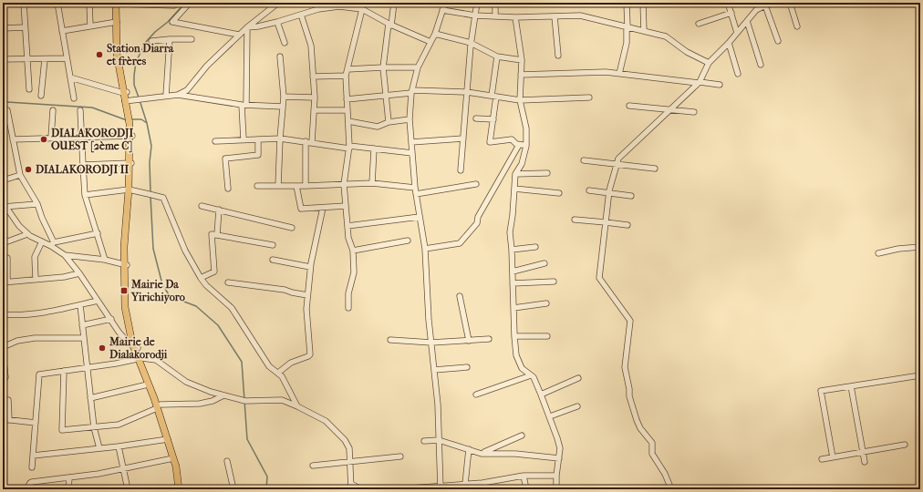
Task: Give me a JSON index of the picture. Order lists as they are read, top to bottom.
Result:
{
  "places": {
    "other": [
      "Station Diarra et frères",
      "DIALAKORODJI OUEST [2ème C]",
      "DIALAKORODJI II",
      "Mairie de Dialakorodji"
    ],
    "transit": ["Mairie Da Yirichiyoro"]
  }
}
